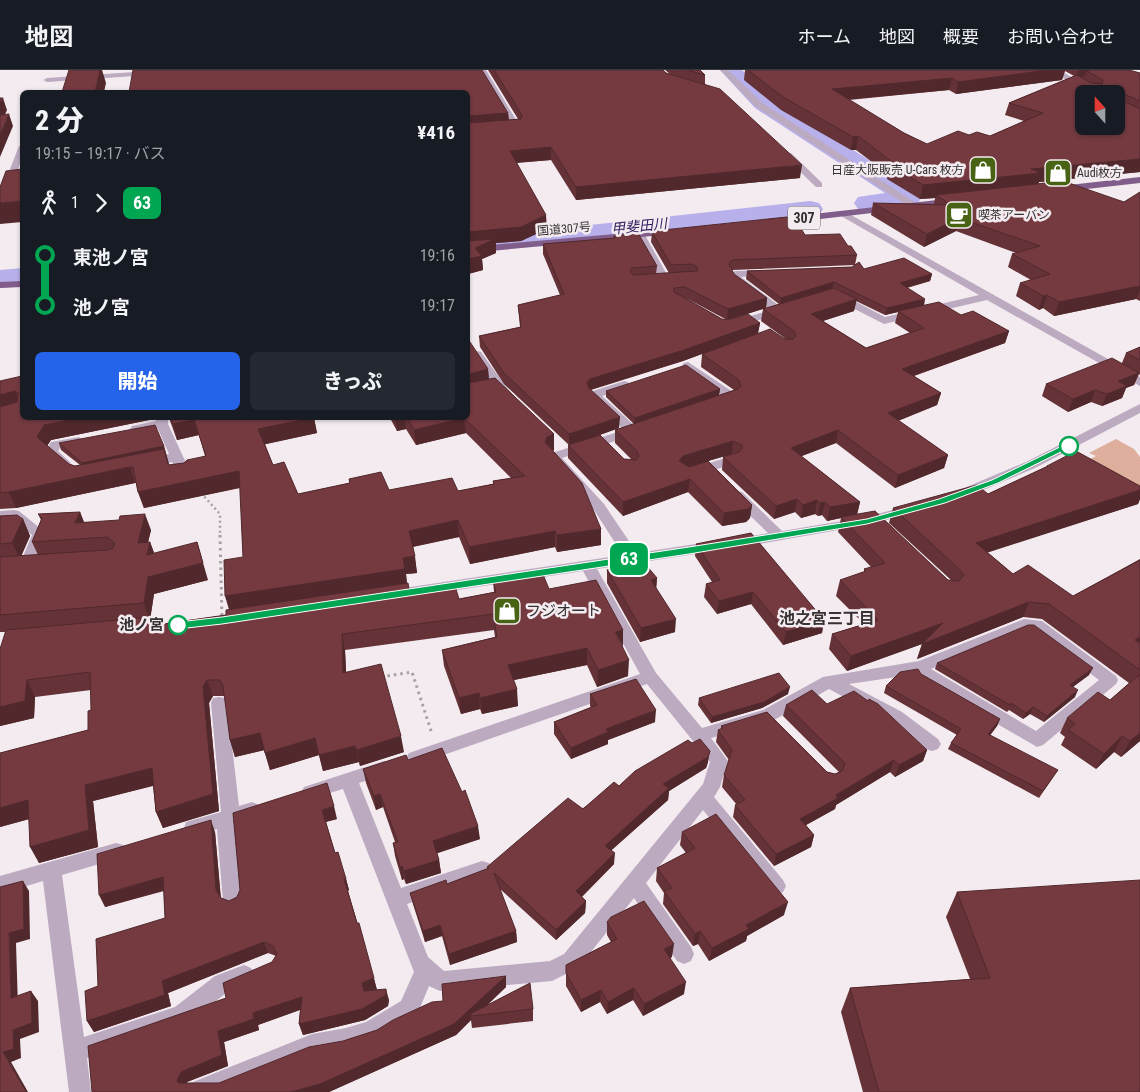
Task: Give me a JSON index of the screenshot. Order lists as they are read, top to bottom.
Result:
{
  "streets": {
    "highway": ["307", "国道307号"]
  },
  "districts": ["池之宮三丁目"],
  "water": ["甲斐田川"],
  "places": {
    "shop": ["日産大阪販売 U-Cars 枚方", "Audi枚方", "フジオート"],
    "cafe": ["喫茶アーバン"],
    "other": ["池ノ宮"]
  },
  "lines": ["bus line 63"],
  "north": "top",
  "page": {
    "header": "地図",
    "nav": [
      "ホーム",
      "地図",
      "概要",
      "お問い合わせ"
    ],
    "on_map": "63",
    "heading": ["2 分", "19:15 – 19:17 · バス", "¥416"],
    "legs": ["1", "63"],
    "list": [
      {
        "name": "東池ノ宮",
        "value": "19:16"
      },
      {
        "name": "池ノ宮",
        "value": "19:17"
      }
    ],
    "buttons": ["開始", "きっぷ"]
  }
}
